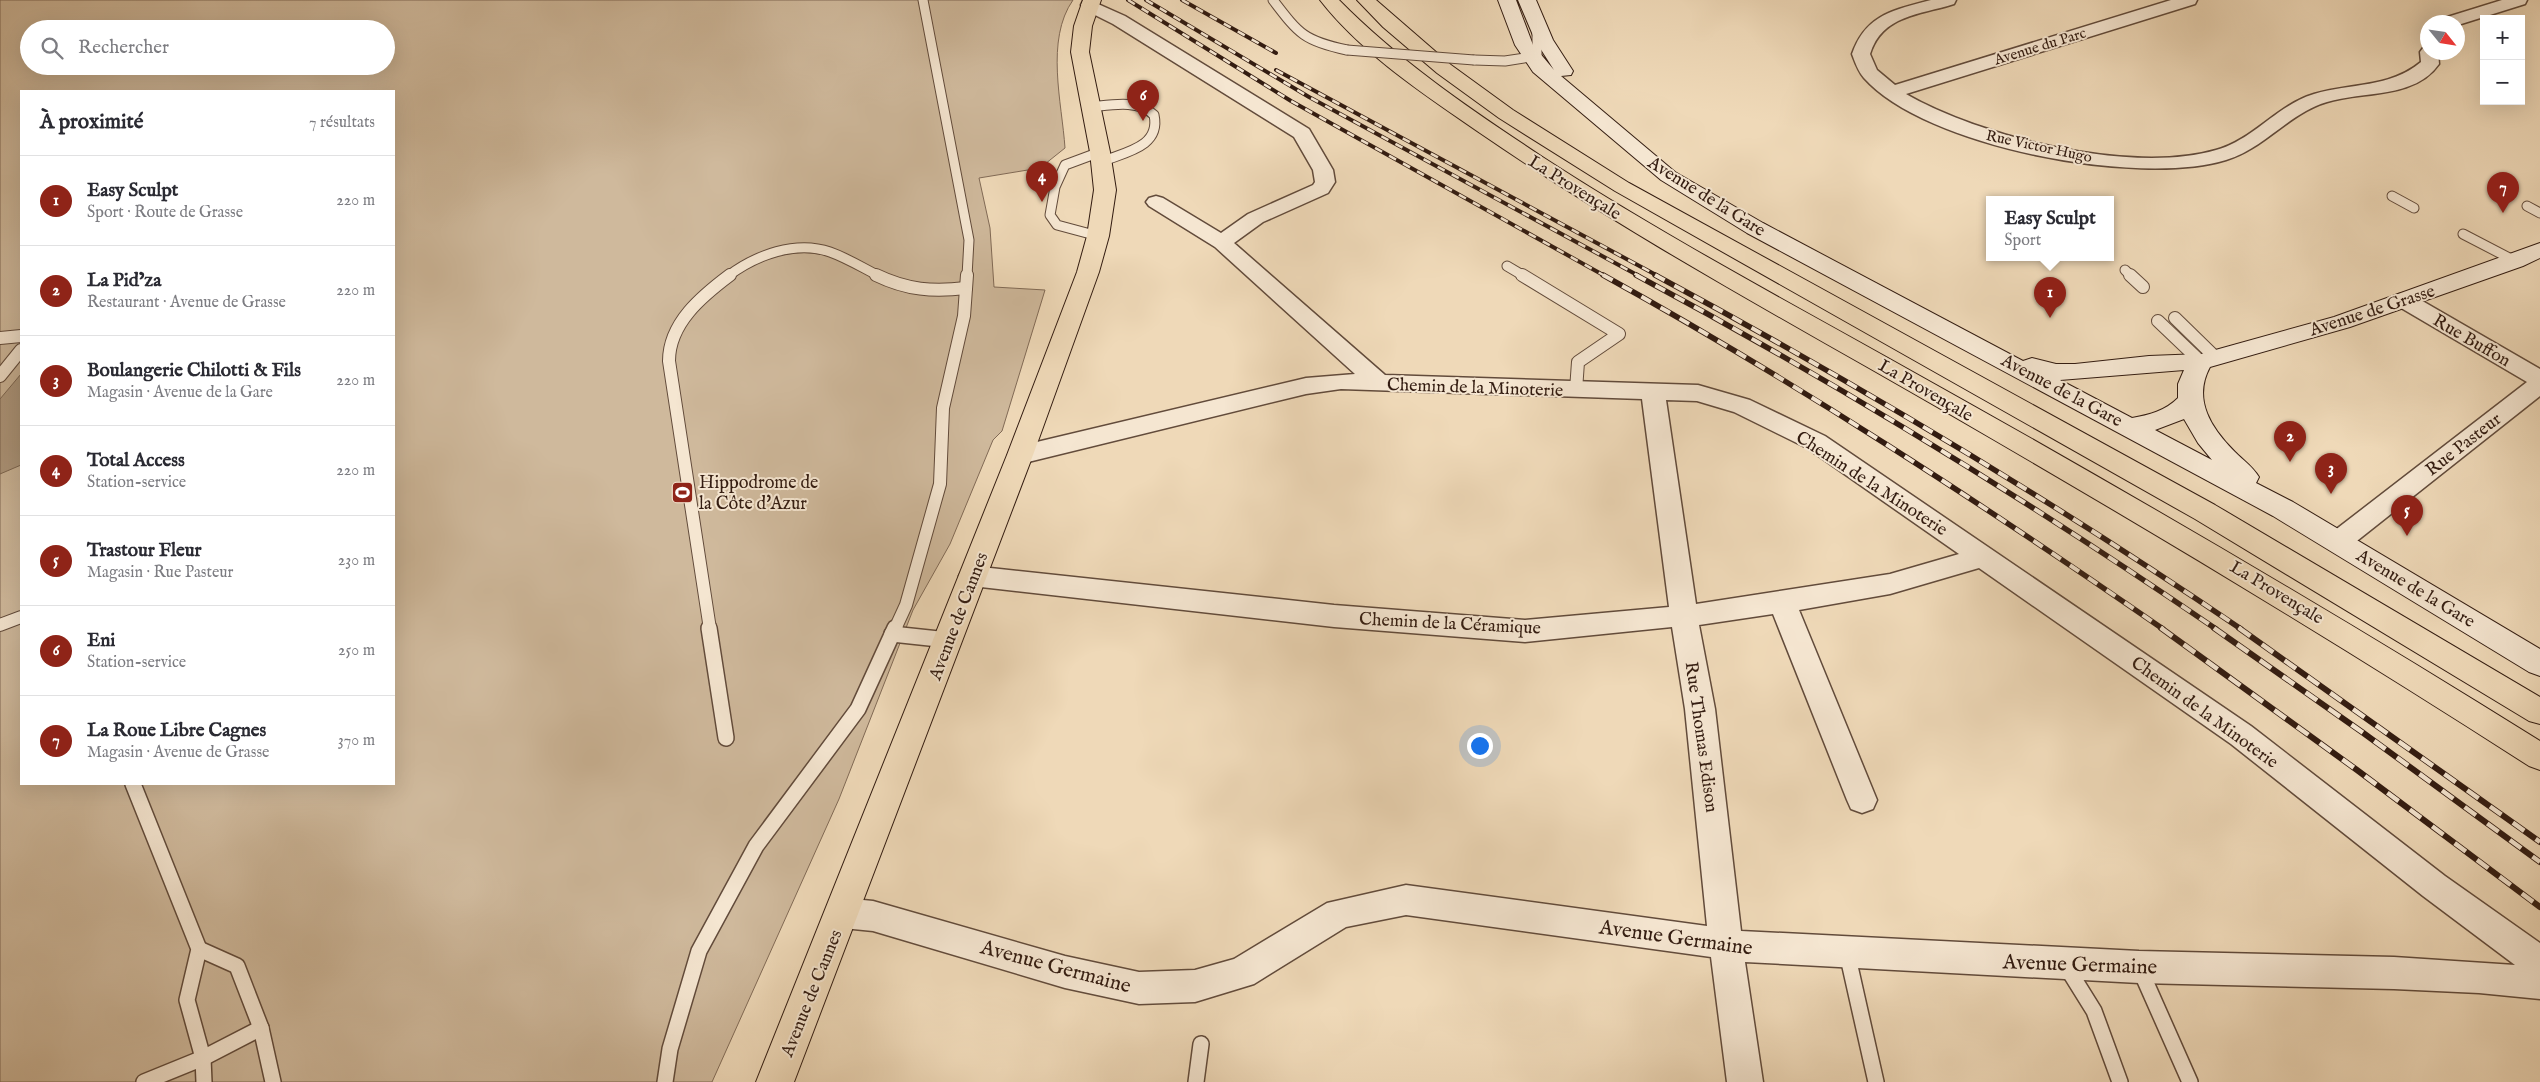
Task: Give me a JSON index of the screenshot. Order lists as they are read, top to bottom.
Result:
{
  "streets": {
    "main road": [
      "La Provençale",
      "Avenue de la Gare",
      "Avenue de Grasse",
      "Avenue de Cannes"
    ],
    "street": [
      "Avenue du Parc",
      "Rue Victor Hugo",
      "Rue Buffon",
      "Chemin de la Minoterie",
      "Rue Pasteur",
      "Chemin de la Céramique",
      "Rue Thomas Edison",
      "Avenue Germaine"
    ]
  },
  "crossings": [
    ["Avenue du Parc", "Rue Victor Hugo"],
    ["Avenue de la Gare", "Avenue de Grasse"],
    ["Avenue de la Gare", "Rue Pasteur"],
    ["Avenue de Grasse", "Rue Buffon"],
    ["Chemin de la Minoterie", "Avenue de Cannes"],
    ["Chemin de la Minoterie", "Chemin de la Céramique"],
    ["Chemin de la Minoterie", "Rue Thomas Edison"],
    ["Avenue de Cannes", "Chemin de la Céramique"],
    ["Avenue de Cannes", "Avenue Germaine"],
    ["Chemin de la Céramique", "Rue Thomas Edison"],
    ["Rue Thomas Edison", "Avenue Germaine"]
  ],
  "places": {
    "sports": ["Hippodrome de la Côte d'Azur"]
  },
  "north": "bottom right",
  "page": {
    "map_buttons": ["+", "−"],
    "search": "Rechercher",
    "pins": [
      "6",
      "4",
      "7",
      "1",
      "2",
      "3",
      "5"
    ],
    "heading": ["À proximité", "7 résultats"],
    "list": [
      {
        "mark": "1",
        "name": "Easy Sculpt",
        "note": "Sport · Route de Grasse",
        "value": "220 m"
      },
      {
        "mark": "2",
        "name": "La Pid’za",
        "note": "Restaurant · Avenue de Grasse",
        "value": "220 m"
      },
      {
        "mark": "3",
        "name": "Boulangerie Chilotti & Fils",
        "note": "Magasin · Avenue de la Gare",
        "value": "220 m"
      },
      {
        "mark": "4",
        "name": "Total Access",
        "note": "Station-service",
        "value": "220 m"
      },
      {
        "mark": "5",
        "name": "Trastour Fleur",
        "note": "Magasin · Rue Pasteur",
        "value": "230 m"
      },
      {
        "mark": "6",
        "name": "Eni",
        "note": "Station-service",
        "value": "250 m"
      },
      {
        "mark": "7",
        "name": "La Roue Libre Cagnes",
        "note": "Magasin · Avenue de Grasse",
        "value": "370 m"
      }
    ],
    "popup": ["Easy Sculpt", "Sport"]
  }
}
